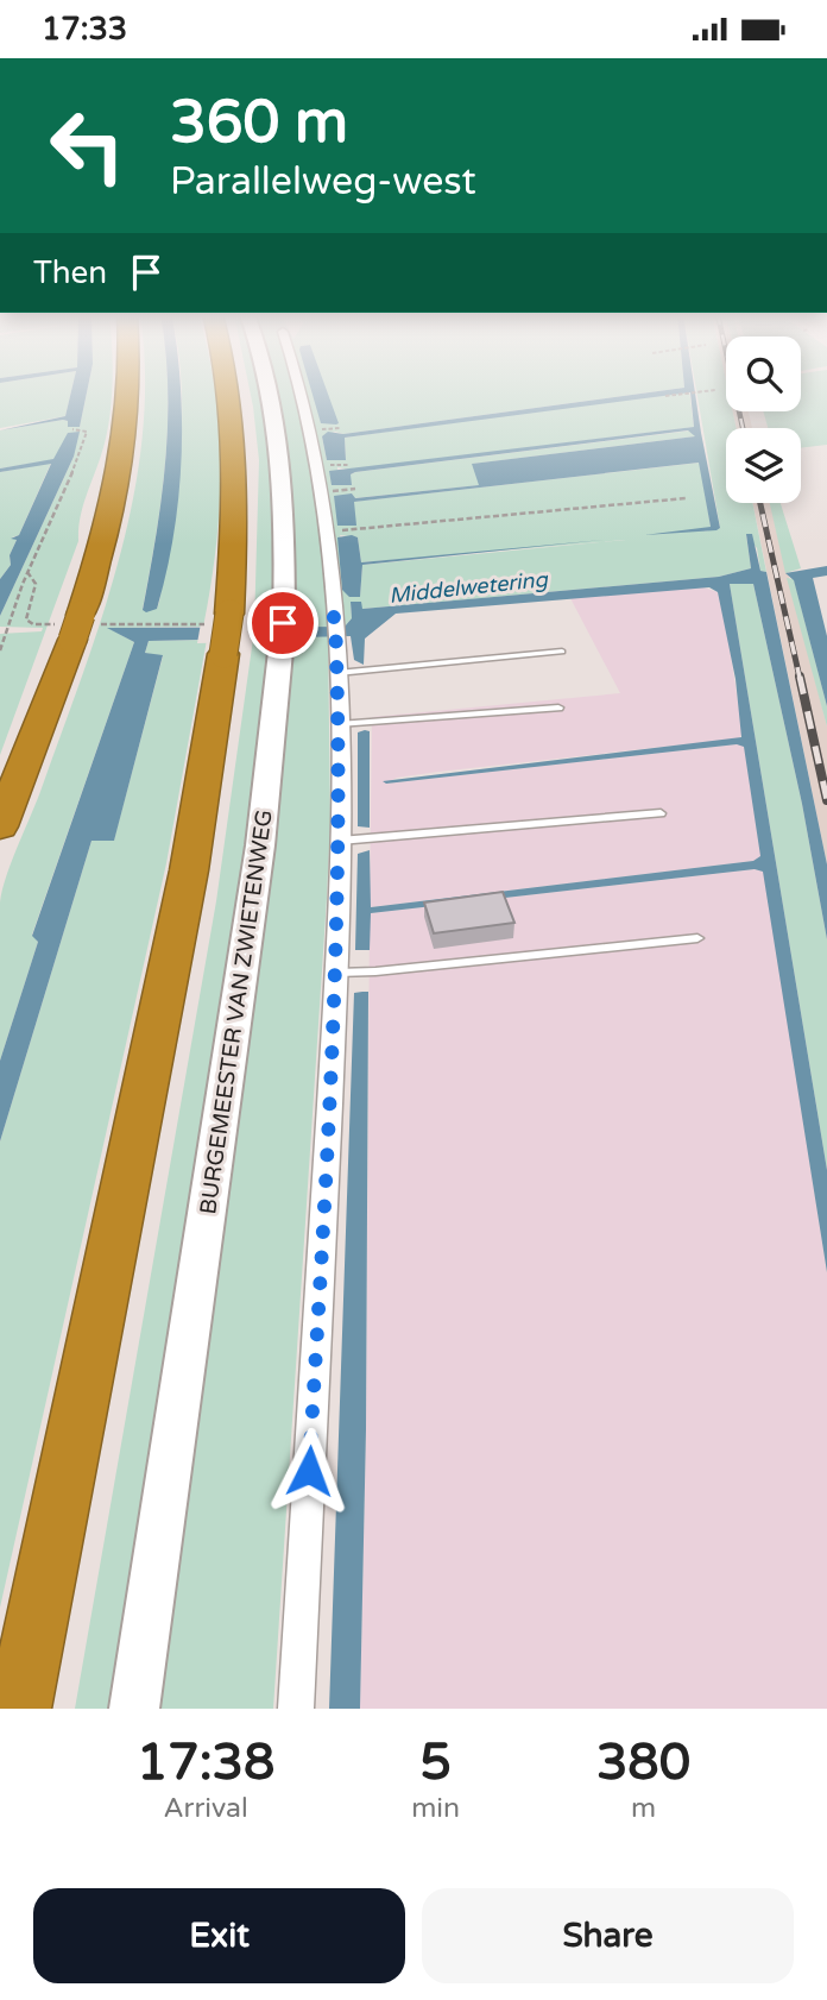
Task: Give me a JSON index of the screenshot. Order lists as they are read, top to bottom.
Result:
{
  "streets": {
    "main road": ["BURGEMEESTER VAN ZWIETENWEG"]
  },
  "water": ["Middelwetering"],
  "page": {
    "status": "17:33",
    "turn": ["360 m", "Parallelweg-west"],
    "then": "Then",
    "eta": [
      "17:38",
      "Arrival",
      "5",
      "min",
      "380",
      "m"
    ],
    "buttons": ["Exit", "Share"]
  }
}
